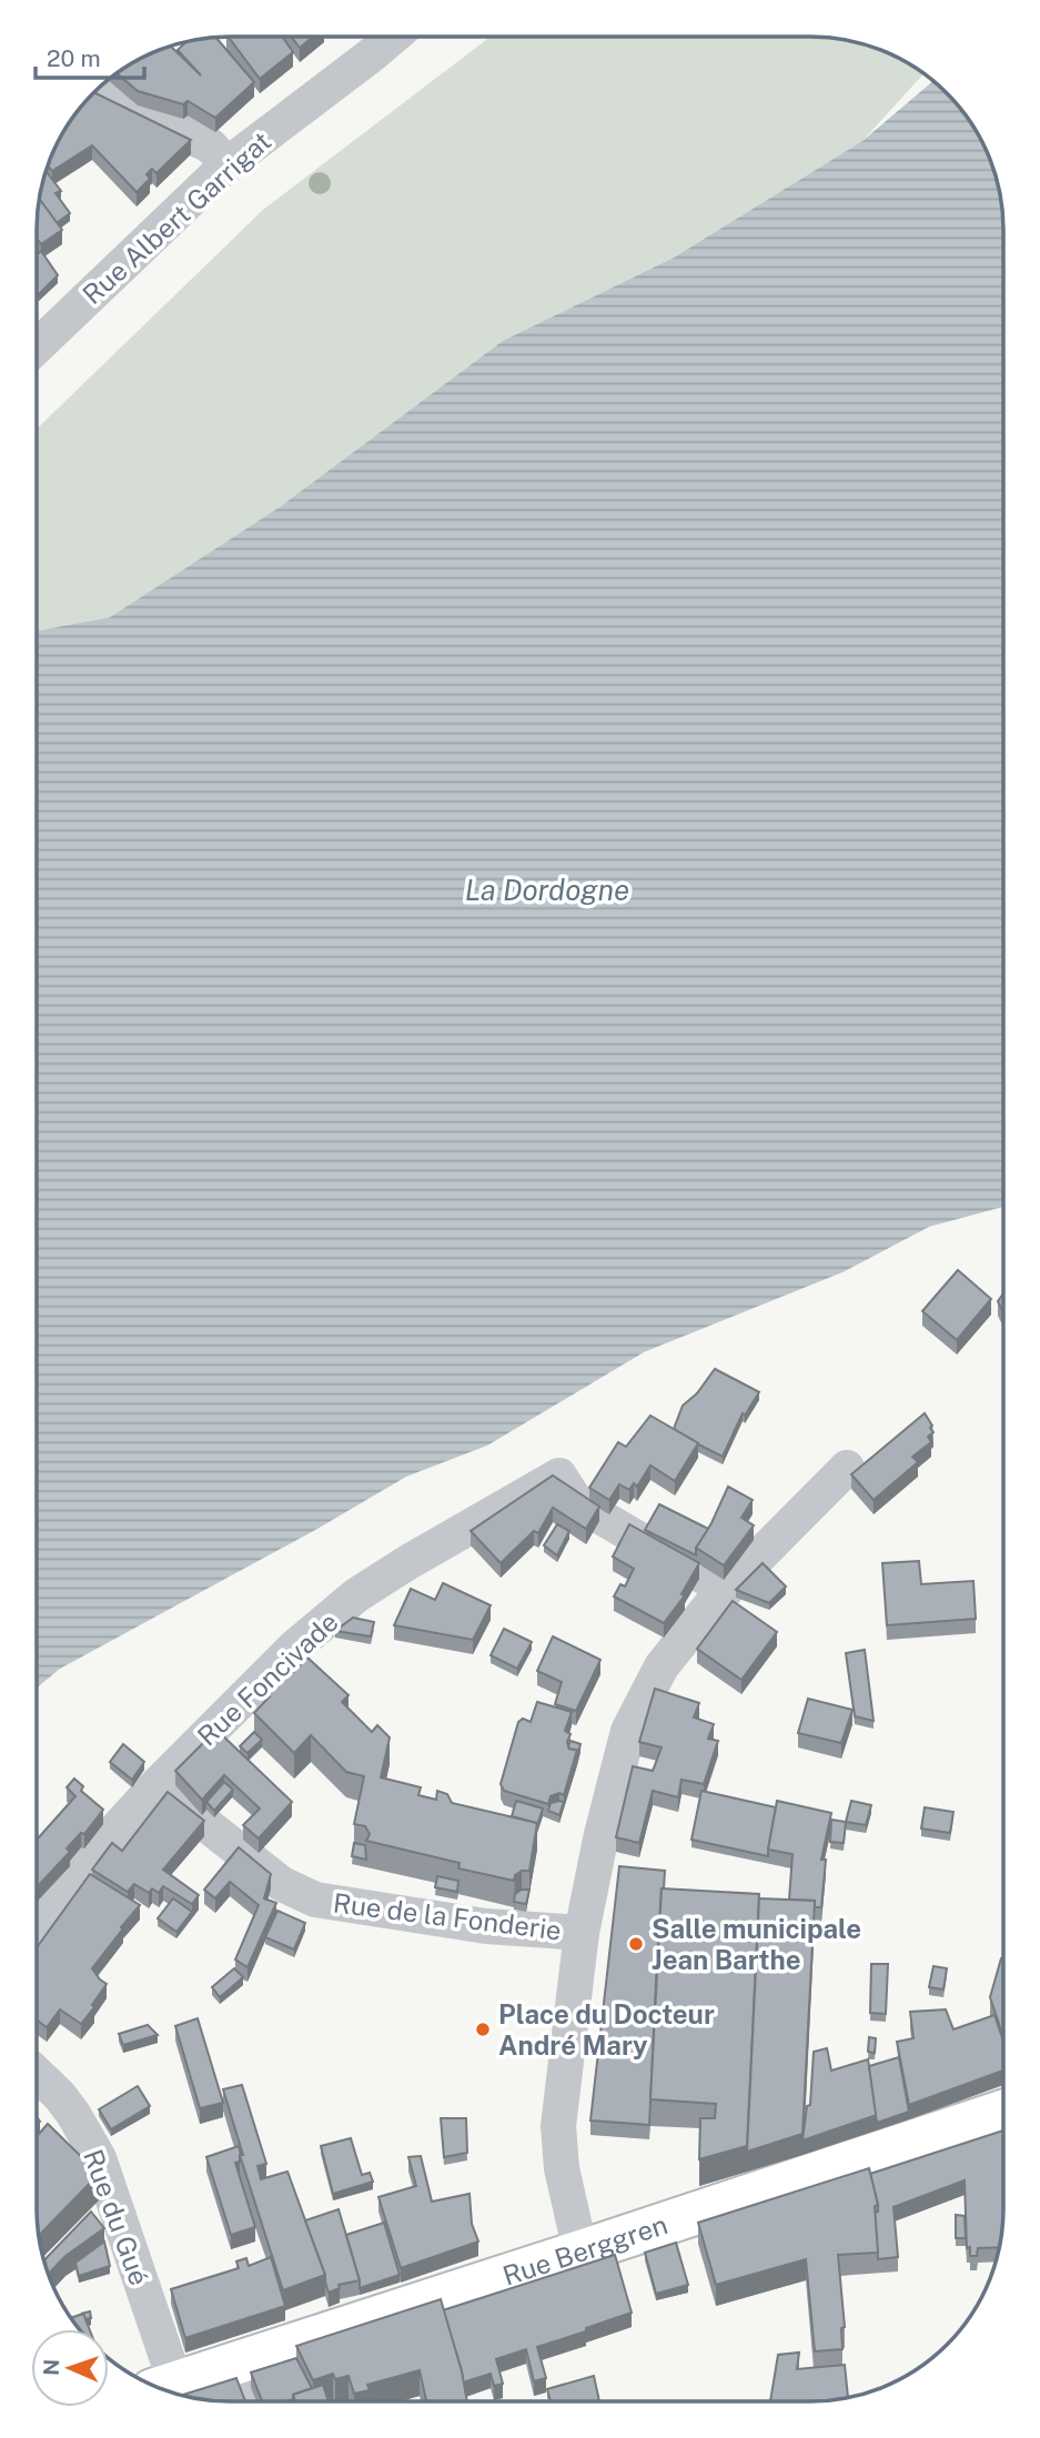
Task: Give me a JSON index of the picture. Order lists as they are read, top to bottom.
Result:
{
  "streets": {
    "main road": ["Rue Berggren"],
    "street": [
      "Rue Albert Garrigat",
      "Rue Foncivade",
      "Rue de la Fonderie",
      "Rue du Gué"
    ]
  },
  "crossings": [
    ["Rue Foncivade", "Rue de la Fonderie"],
    ["Rue du Gué", "Rue Berggren"]
  ],
  "water": ["La Dordogne"],
  "places": ["Salle municipale Jean Barthe", "Place du Docteur André Mary"],
  "scale_bar": "20 m",
  "north": "left"
}
